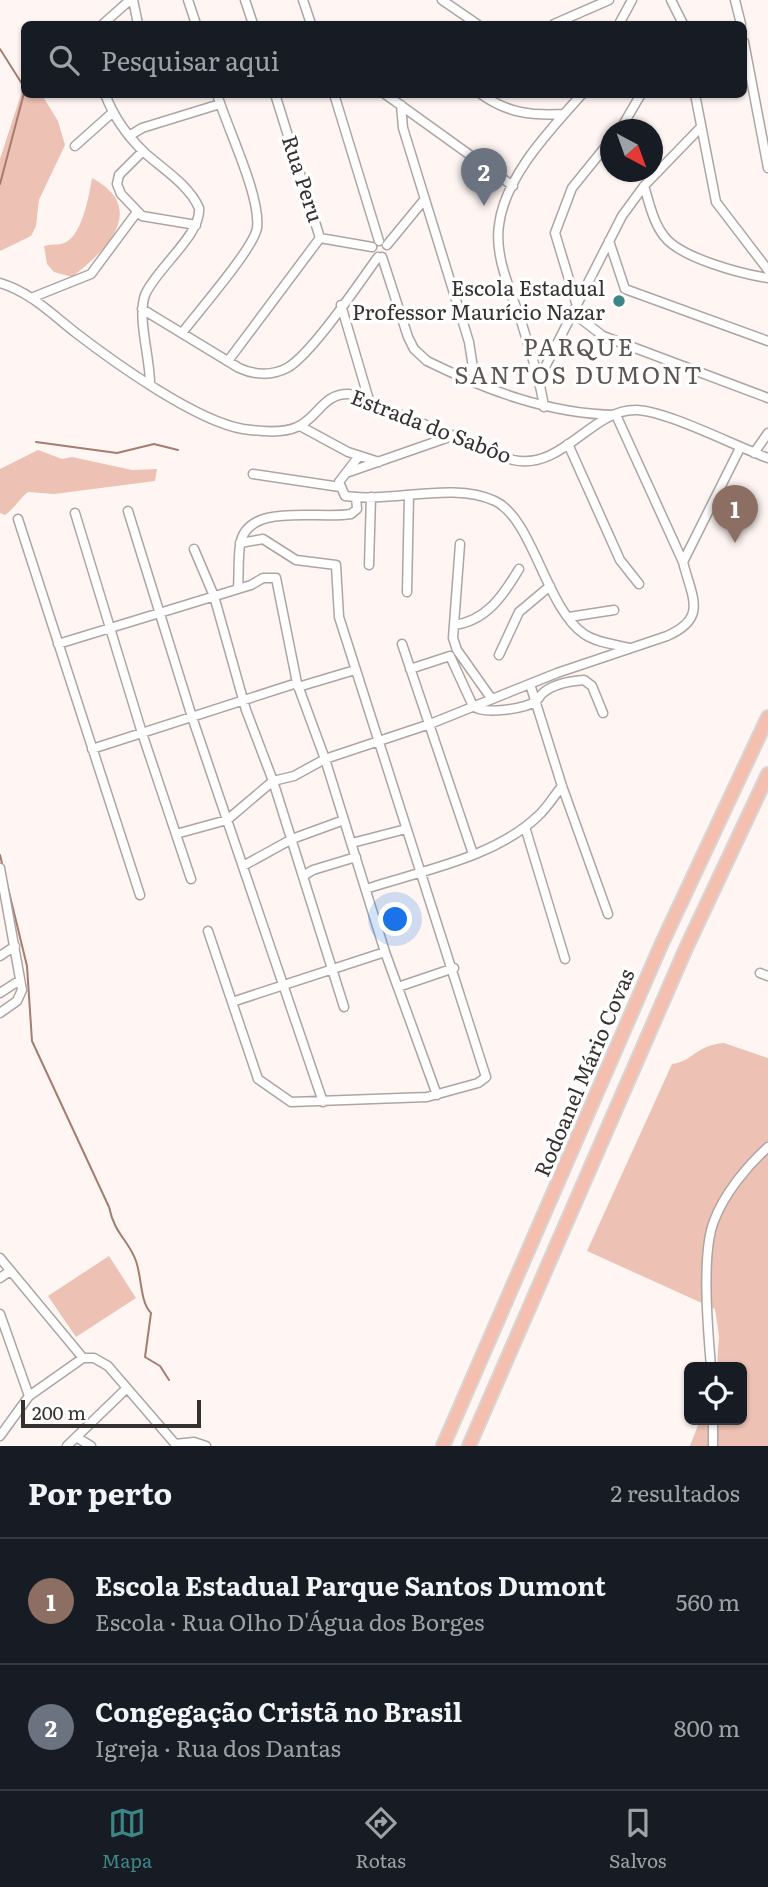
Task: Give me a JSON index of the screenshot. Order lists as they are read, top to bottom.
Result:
{
  "streets": {
    "highway": ["Rodoanel Mário Covas"],
    "street": ["Rua Peru", "Estrada do Sabôo"]
  },
  "districts": ["PARQUE SANTOS DUMONT"],
  "places": ["Escola Estadual Professor Maurício Nazar"],
  "scale_bar": "200 m",
  "north": "bottom right",
  "page": {
    "search": "Pesquisar aqui",
    "pins": ["2", "1"],
    "scale": "200 m",
    "heading": ["Por perto", "2 resultados"],
    "list": [
      {
        "mark": "1",
        "name": "Escola Estadual Parque Santos Dumont",
        "note": "Escola · Rua Olho D'Água dos Borges",
        "value": "560 m"
      },
      {
        "mark": "2",
        "name": "Congegação Cristã no Brasil",
        "note": "Igreja · Rua dos Dantas",
        "value": "800 m"
      }
    ],
    "nav": ["Mapa", "Rotas", "Salvos"]
  }
}
